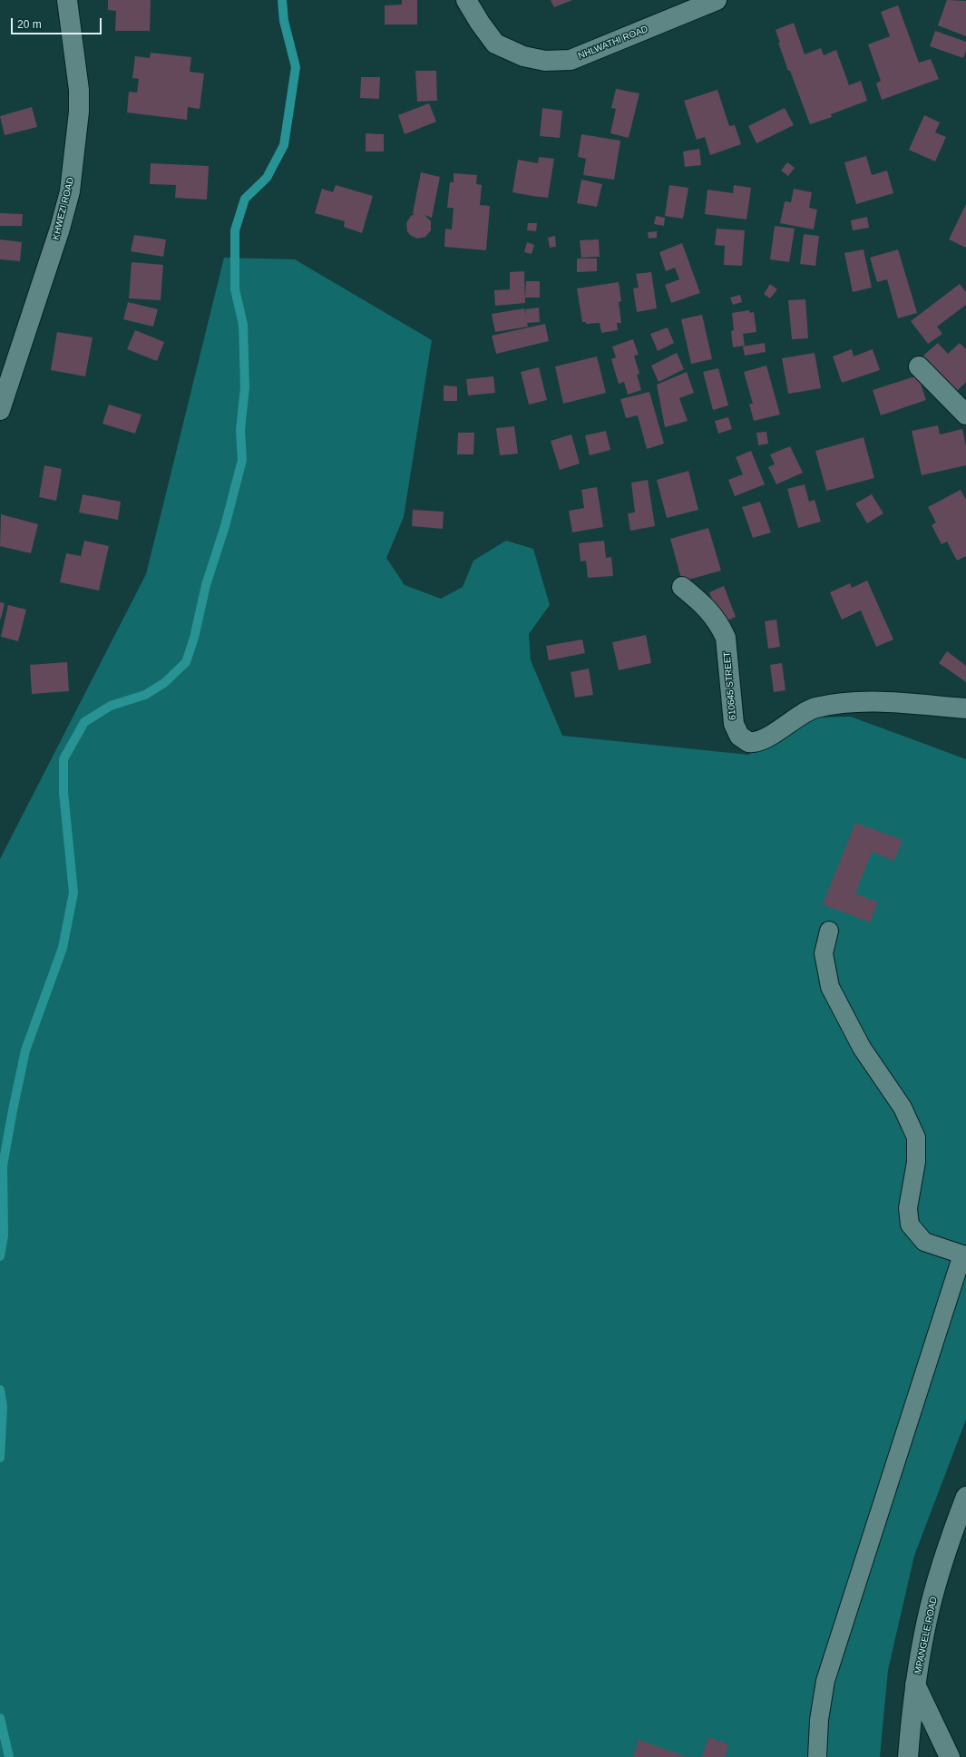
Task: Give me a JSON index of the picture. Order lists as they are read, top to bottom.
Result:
{
  "streets": {
    "street": [
      "NHLWATHI ROAD",
      "KHWEZI ROAD",
      "610645 STREET",
      "MPANGELE ROAD"
    ]
  },
  "scale_bar": "20 m"
}
